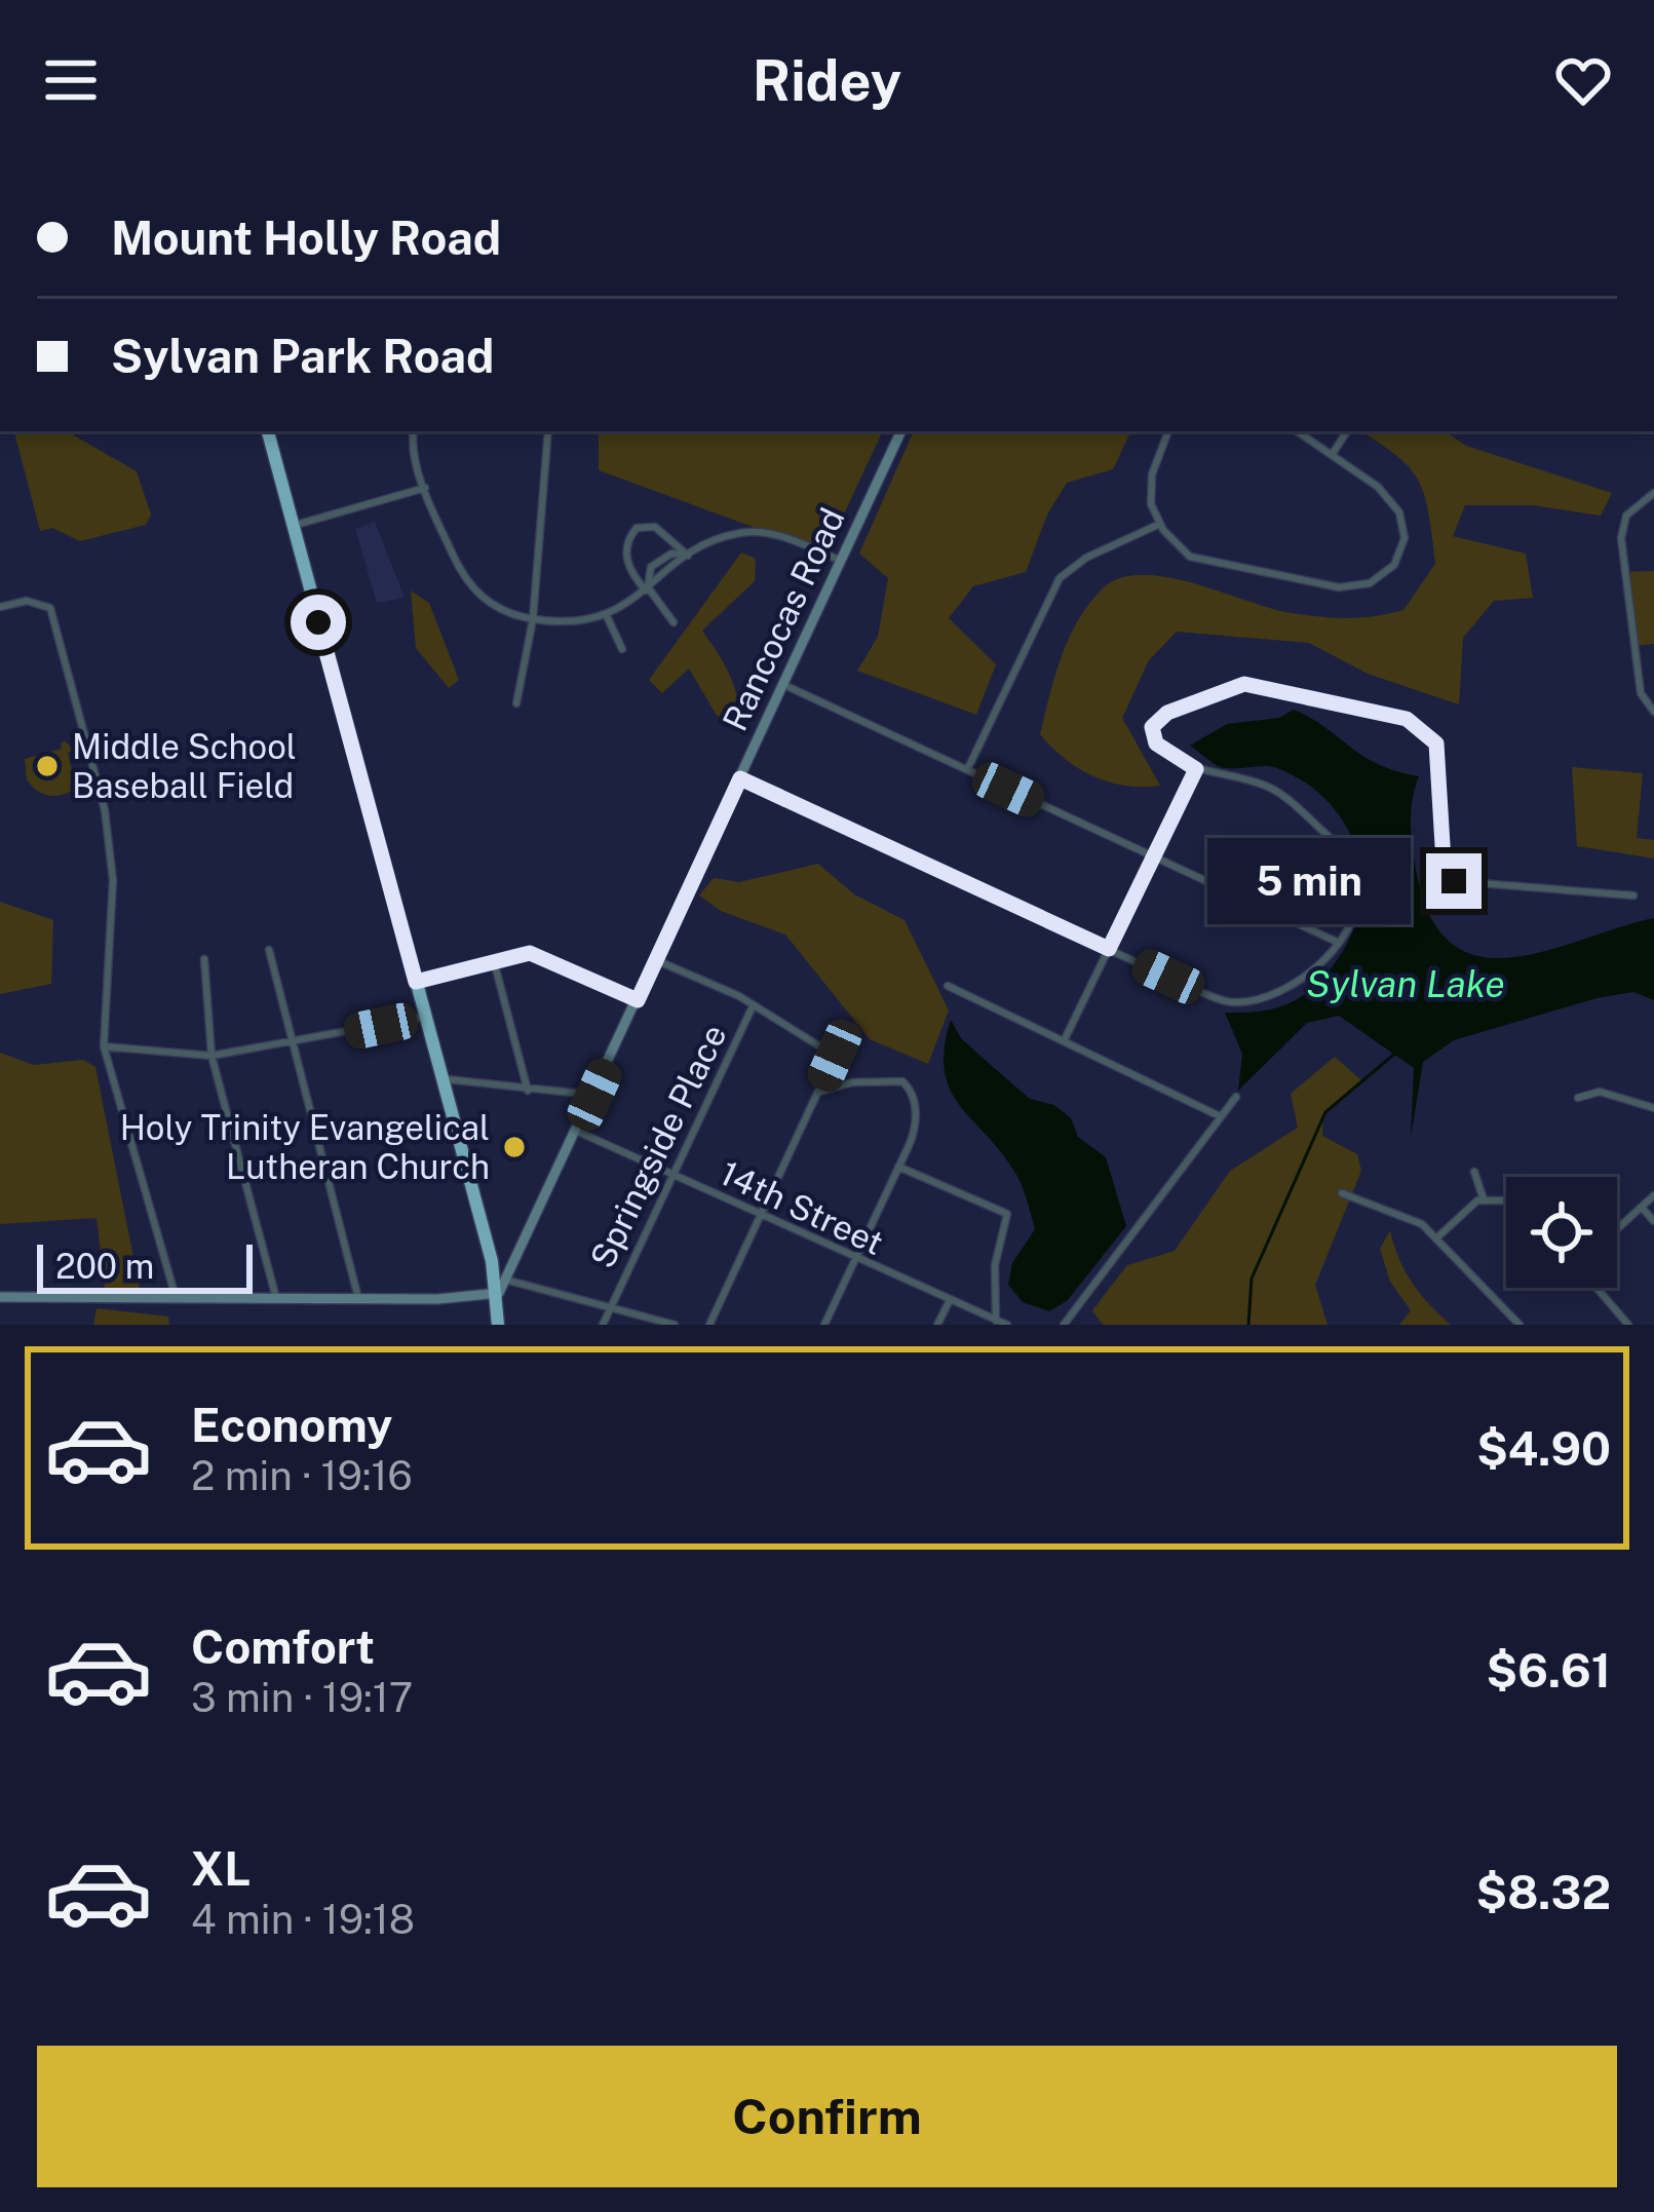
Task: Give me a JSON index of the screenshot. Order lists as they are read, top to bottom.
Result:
{
  "streets": {
    "main road": ["Rancocas Road"],
    "street": ["Springside Place", "14th Street"]
  },
  "crossings": [
    ["Rancocas Road", "14th Street"],
    ["Springside Place", "14th Street"]
  ],
  "water": ["Sylvan Lake"],
  "places": ["Middle School Baseball Field", "Holy Trinity Evangelical Lutheran Church"],
  "scale_bar": "200 m",
  "page": {
    "header": "Ridey",
    "banner": ["Mount Holly Road", "Sylvan Park Road"],
    "bubble": "5 min",
    "scale": "200 m",
    "list": [
      {
        "name": "Economy",
        "note": "2 min · 19:16",
        "value": "$4.90"
      },
      {
        "name": "Comfort",
        "note": "3 min · 19:17",
        "value": "$6.61"
      },
      {
        "name": "XL",
        "note": "4 min · 19:18",
        "value": "$8.32"
      }
    ],
    "buttons": "Confirm"
  }
}
